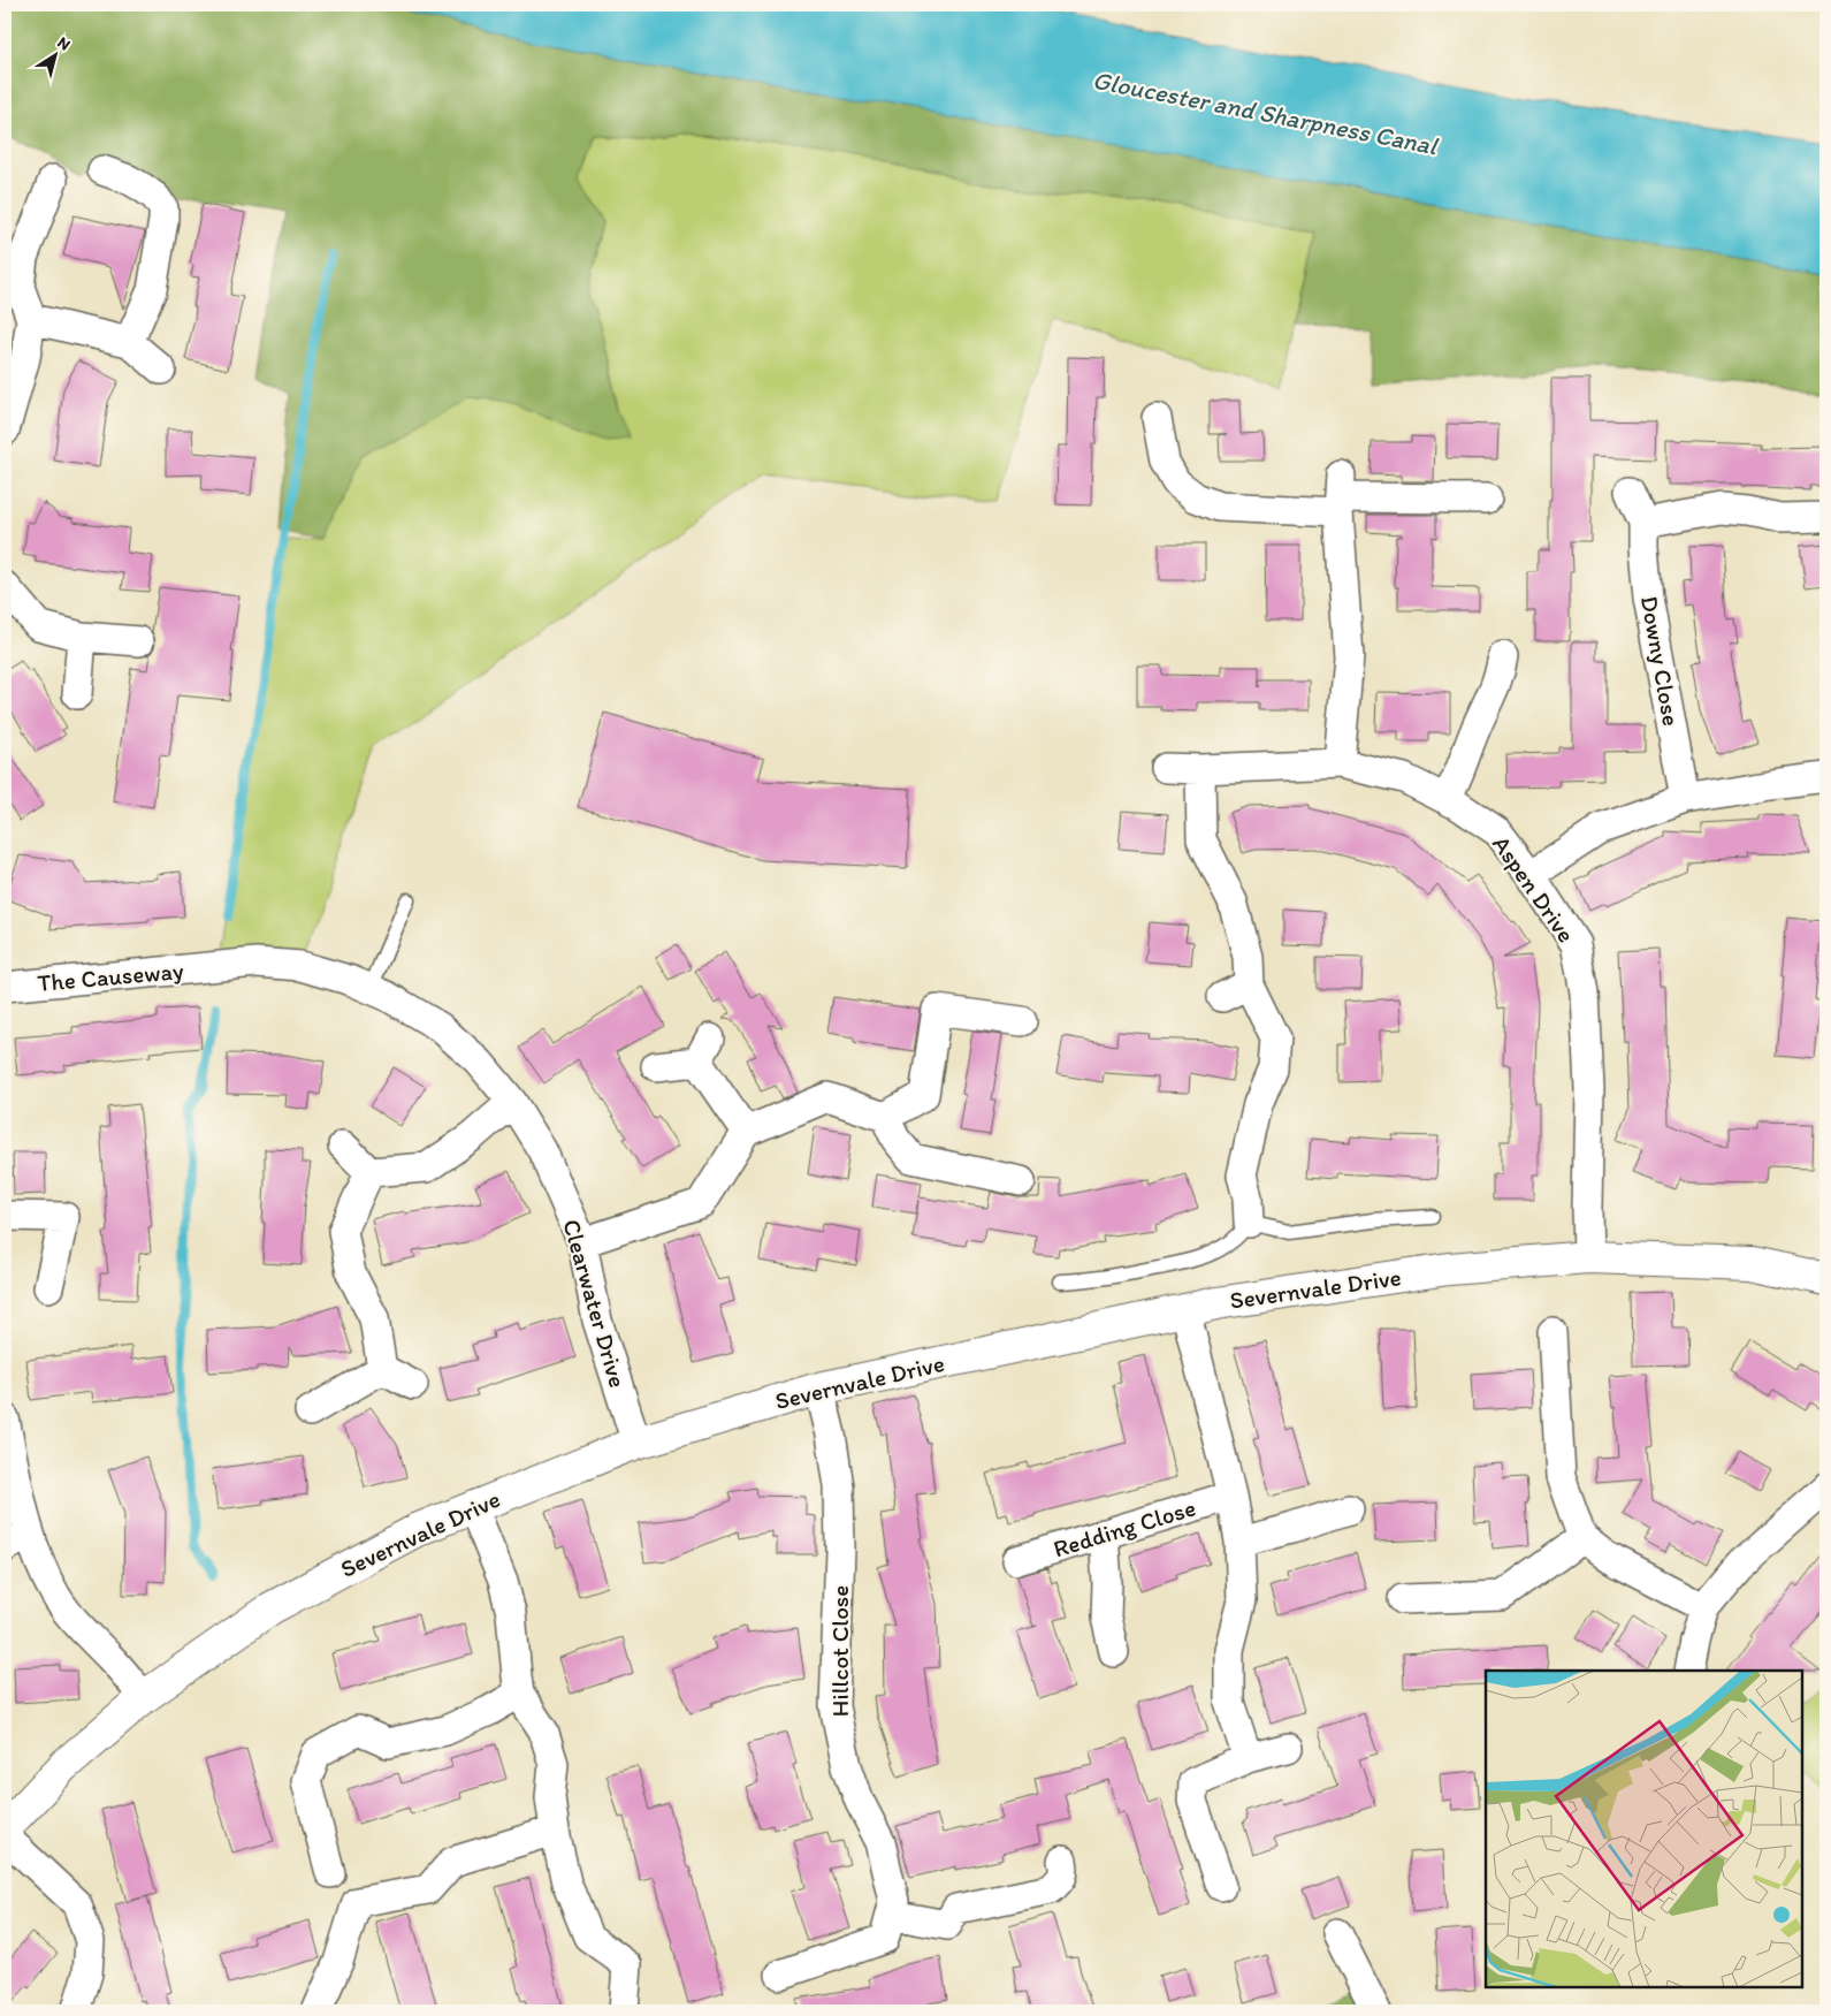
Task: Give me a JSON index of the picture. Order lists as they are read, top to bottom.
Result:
{
  "streets": {
    "street": [
      "Downy Close",
      "Aspen Drive",
      "The Causeway",
      "Severnvale Drive",
      "Clearwater Drive",
      "Redding Close",
      "Hillcot Close"
    ]
  },
  "crossings": [
    ["Aspen Drive", "Severnvale Drive"],
    ["The Causeway", "Clearwater Drive"],
    ["Severnvale Drive", "Clearwater Drive"],
    ["Severnvale Drive", "Redding Close"],
    ["Severnvale Drive", "Hillcot Close"]
  ],
  "water": ["Gloucester and Sharpness Canal"],
  "north": "top right"
}
